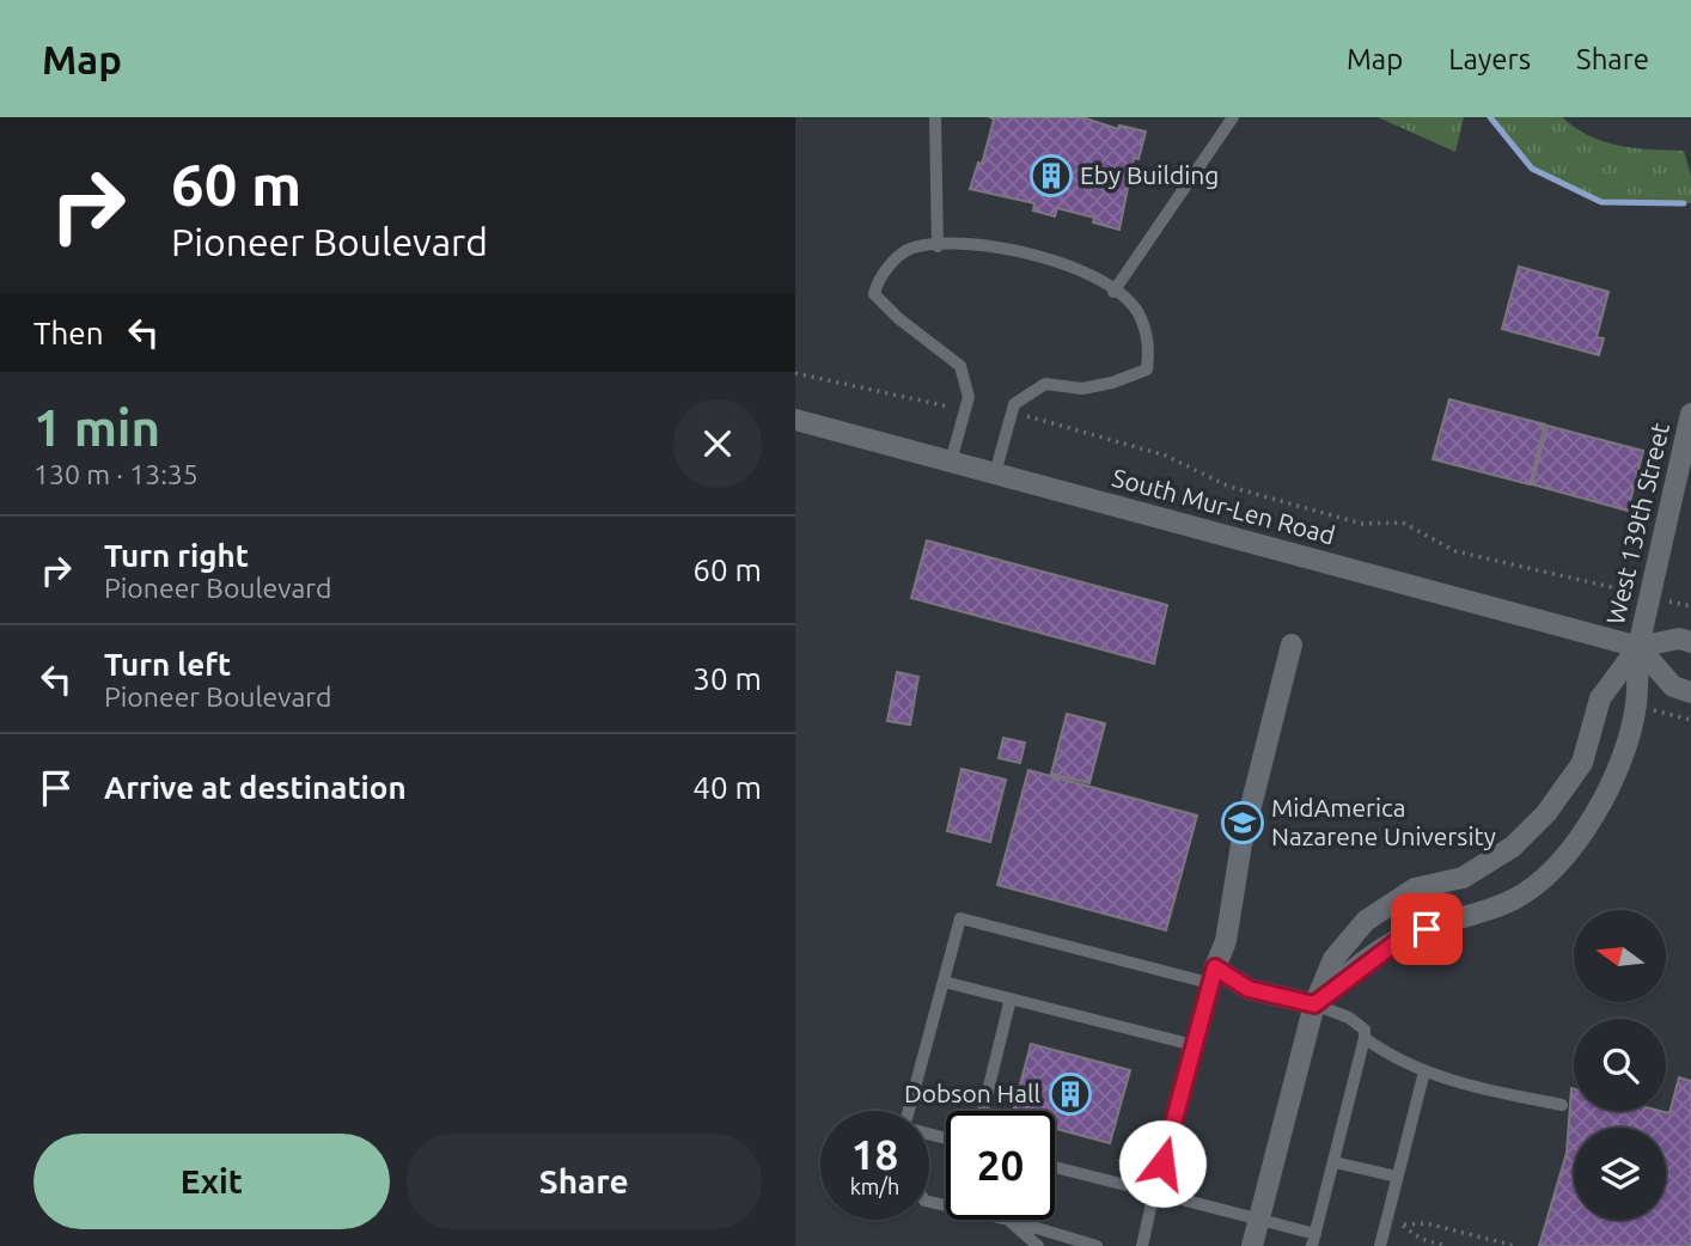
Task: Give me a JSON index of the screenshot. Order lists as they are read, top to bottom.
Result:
{
  "streets": {
    "street": ["South Mur-Len Road", "West 139th Street"]
  },
  "crossings": [
    ["South Mur-Len Road", "West 139th Street"]
  ],
  "places": {
    "building": ["Eby Building", "Dobson Hall"],
    "school or university": ["MidAmerica Nazarene University"]
  },
  "north": "left",
  "page": {
    "header": "Map",
    "nav": ["Map", "Layers", "Share"],
    "turn": ["60 m", "Pioneer Boulevard"],
    "then": "Then",
    "heading": ["1 min", "130 m · 13:35"],
    "list": [
      {
        "name": "Turn right",
        "note": "Pioneer Boulevard",
        "value": "60 m"
      },
      {
        "name": "Turn left",
        "note": "Pioneer Boulevard",
        "value": "30 m"
      },
      {
        "name": "Arrive at destination",
        "value": "40 m"
      }
    ],
    "speed": "18 km/h",
    "limit": "20",
    "buttons": ["Exit", "Share"]
  }
}
